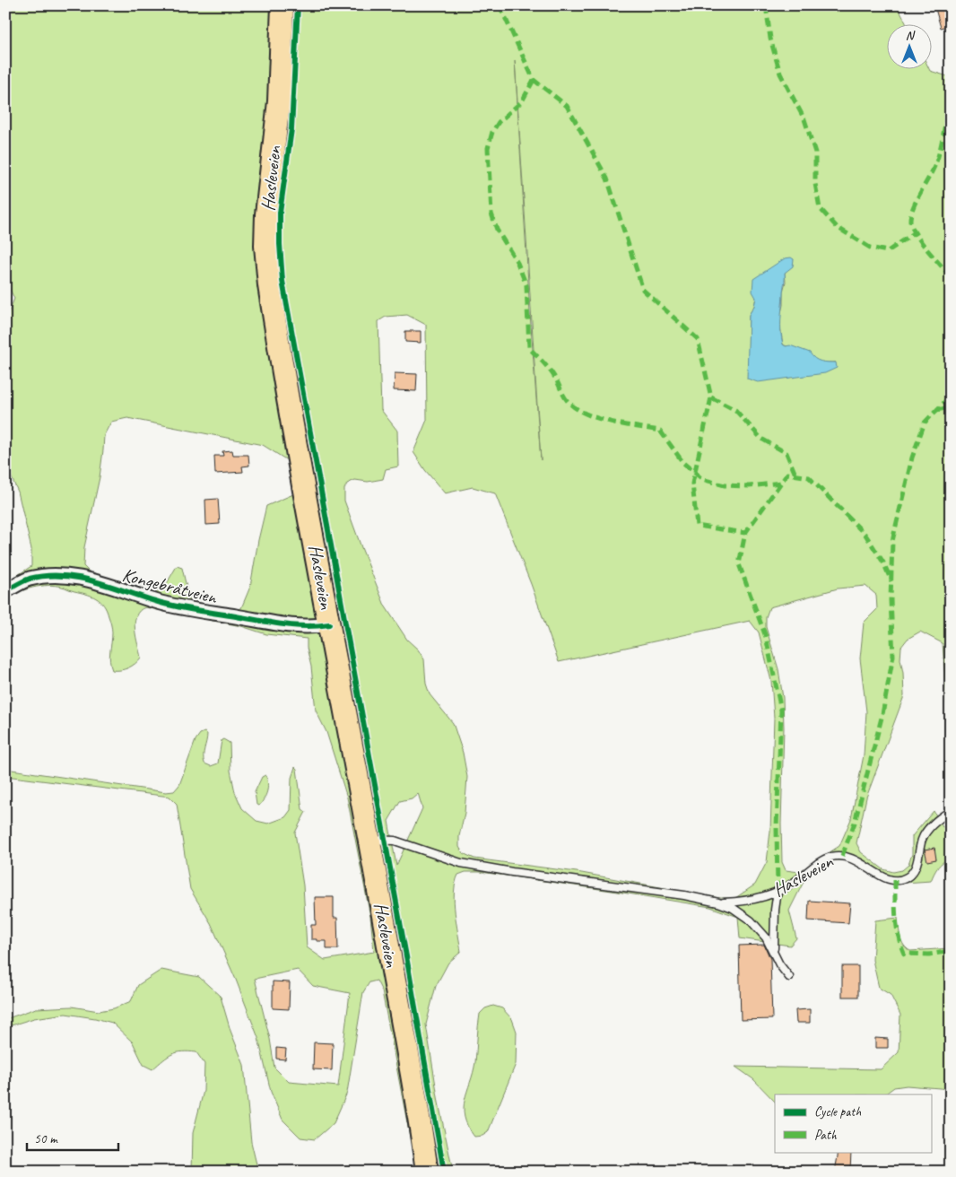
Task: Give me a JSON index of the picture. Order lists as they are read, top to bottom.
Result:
{
  "streets": {
    "main road": ["Hasleveien"],
    "street": ["Kongebråtveien"]
  },
  "crossings": [
    ["Hasleveien", "Kongebråtveien"]
  ],
  "legend": ["Cycle path", "Path"],
  "scale_bar": "50 m",
  "north": "top"
}
